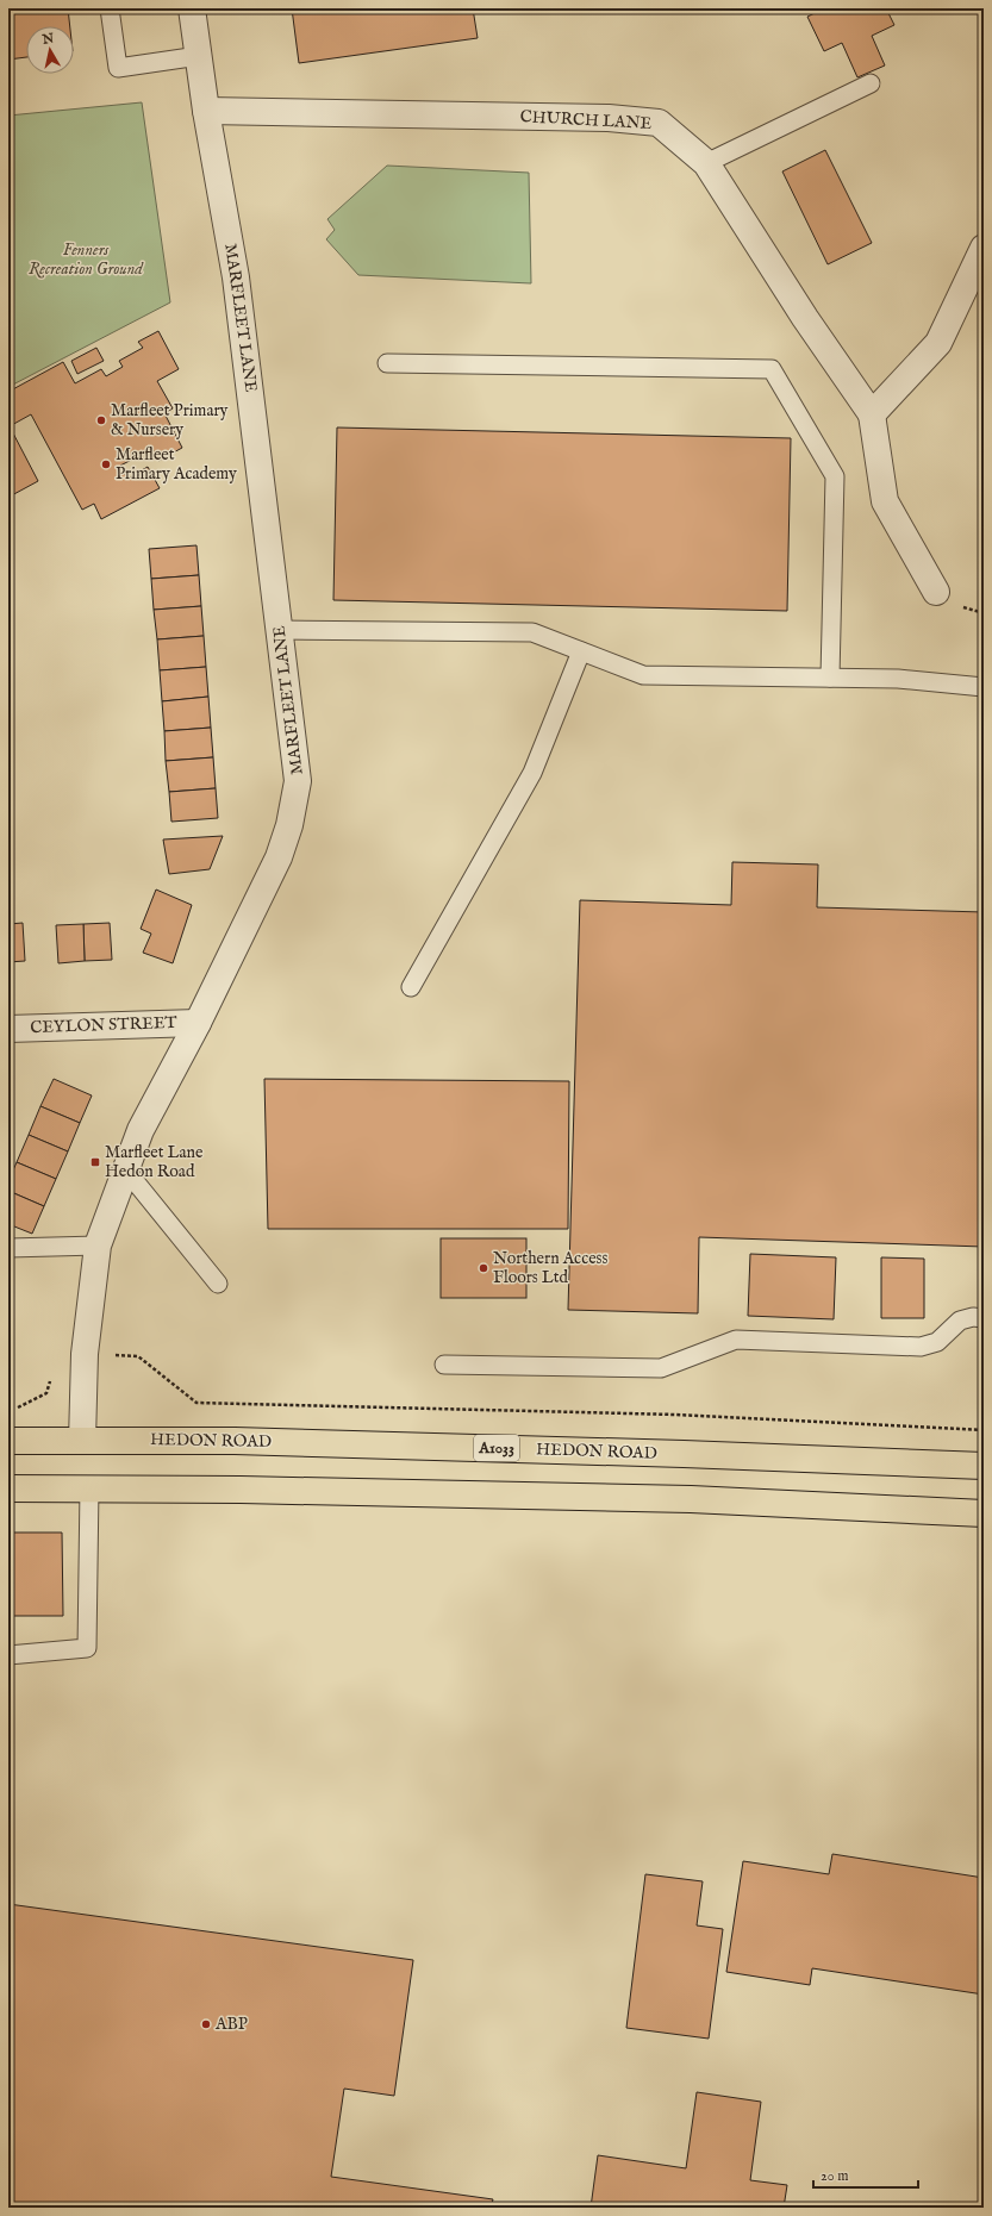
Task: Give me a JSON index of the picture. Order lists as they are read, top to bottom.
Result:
{
  "streets": {
    "highway": ["HEDON ROAD", "A1033"],
    "street": ["CHURCH LANE", "MARFLEET LANE", "CEYLON STREET"]
  },
  "crossings": [
    ["CHURCH LANE", "MARFLEET LANE"],
    ["MARFLEET LANE", "CEYLON STREET"],
    ["MARFLEET LANE", "HEDON ROAD"]
  ],
  "parks": ["Fenners Recreation Ground"],
  "places": {
    "other": [
      "Marfleet Primary & Nursery",
      "Marfleet Primary Academy",
      "Northern Access Floors Ltd",
      "ABP"
    ],
    "transit": ["Marfleet Lane Hedon Road"]
  },
  "scale_bar": "20 m",
  "north": "top"
}
